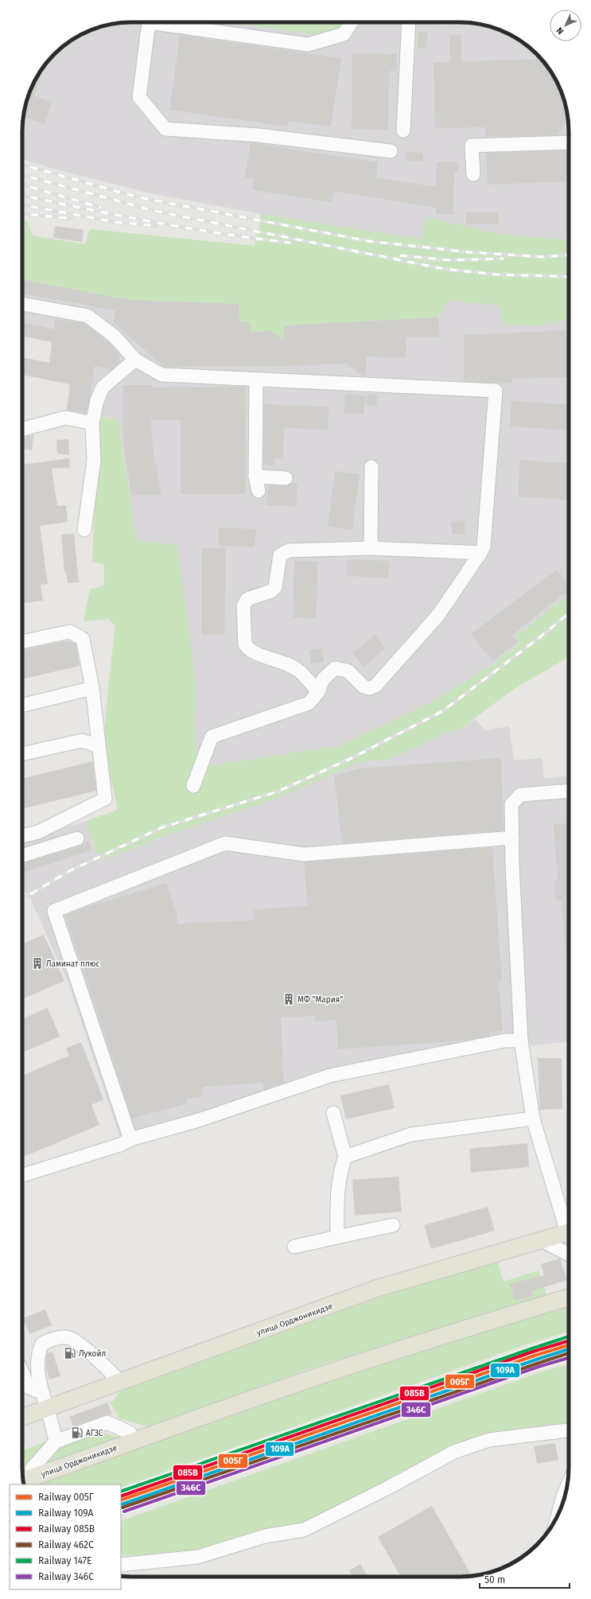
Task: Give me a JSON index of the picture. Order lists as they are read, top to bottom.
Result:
{
  "streets": {
    "main road": ["улица Орджоникидзе"]
  },
  "places": {
    "building": ["Ламинат плюс", "МФ \"Мария\""],
    "fuel station": ["Лукойл", "АГЗС"]
  },
  "lines": [
    "rail line 147Е",
    "rail line 085В",
    "rail line 005Г",
    "rail line 109А",
    "rail line 462С",
    "rail line 346С"
  ],
  "legend": [
    "Railway 005Г",
    "Railway 109А",
    "Railway 085В",
    "Railway 462С",
    "Railway 147Е",
    "Railway 346С"
  ],
  "scale_bar": "50 m",
  "north": "bottom left"
}
